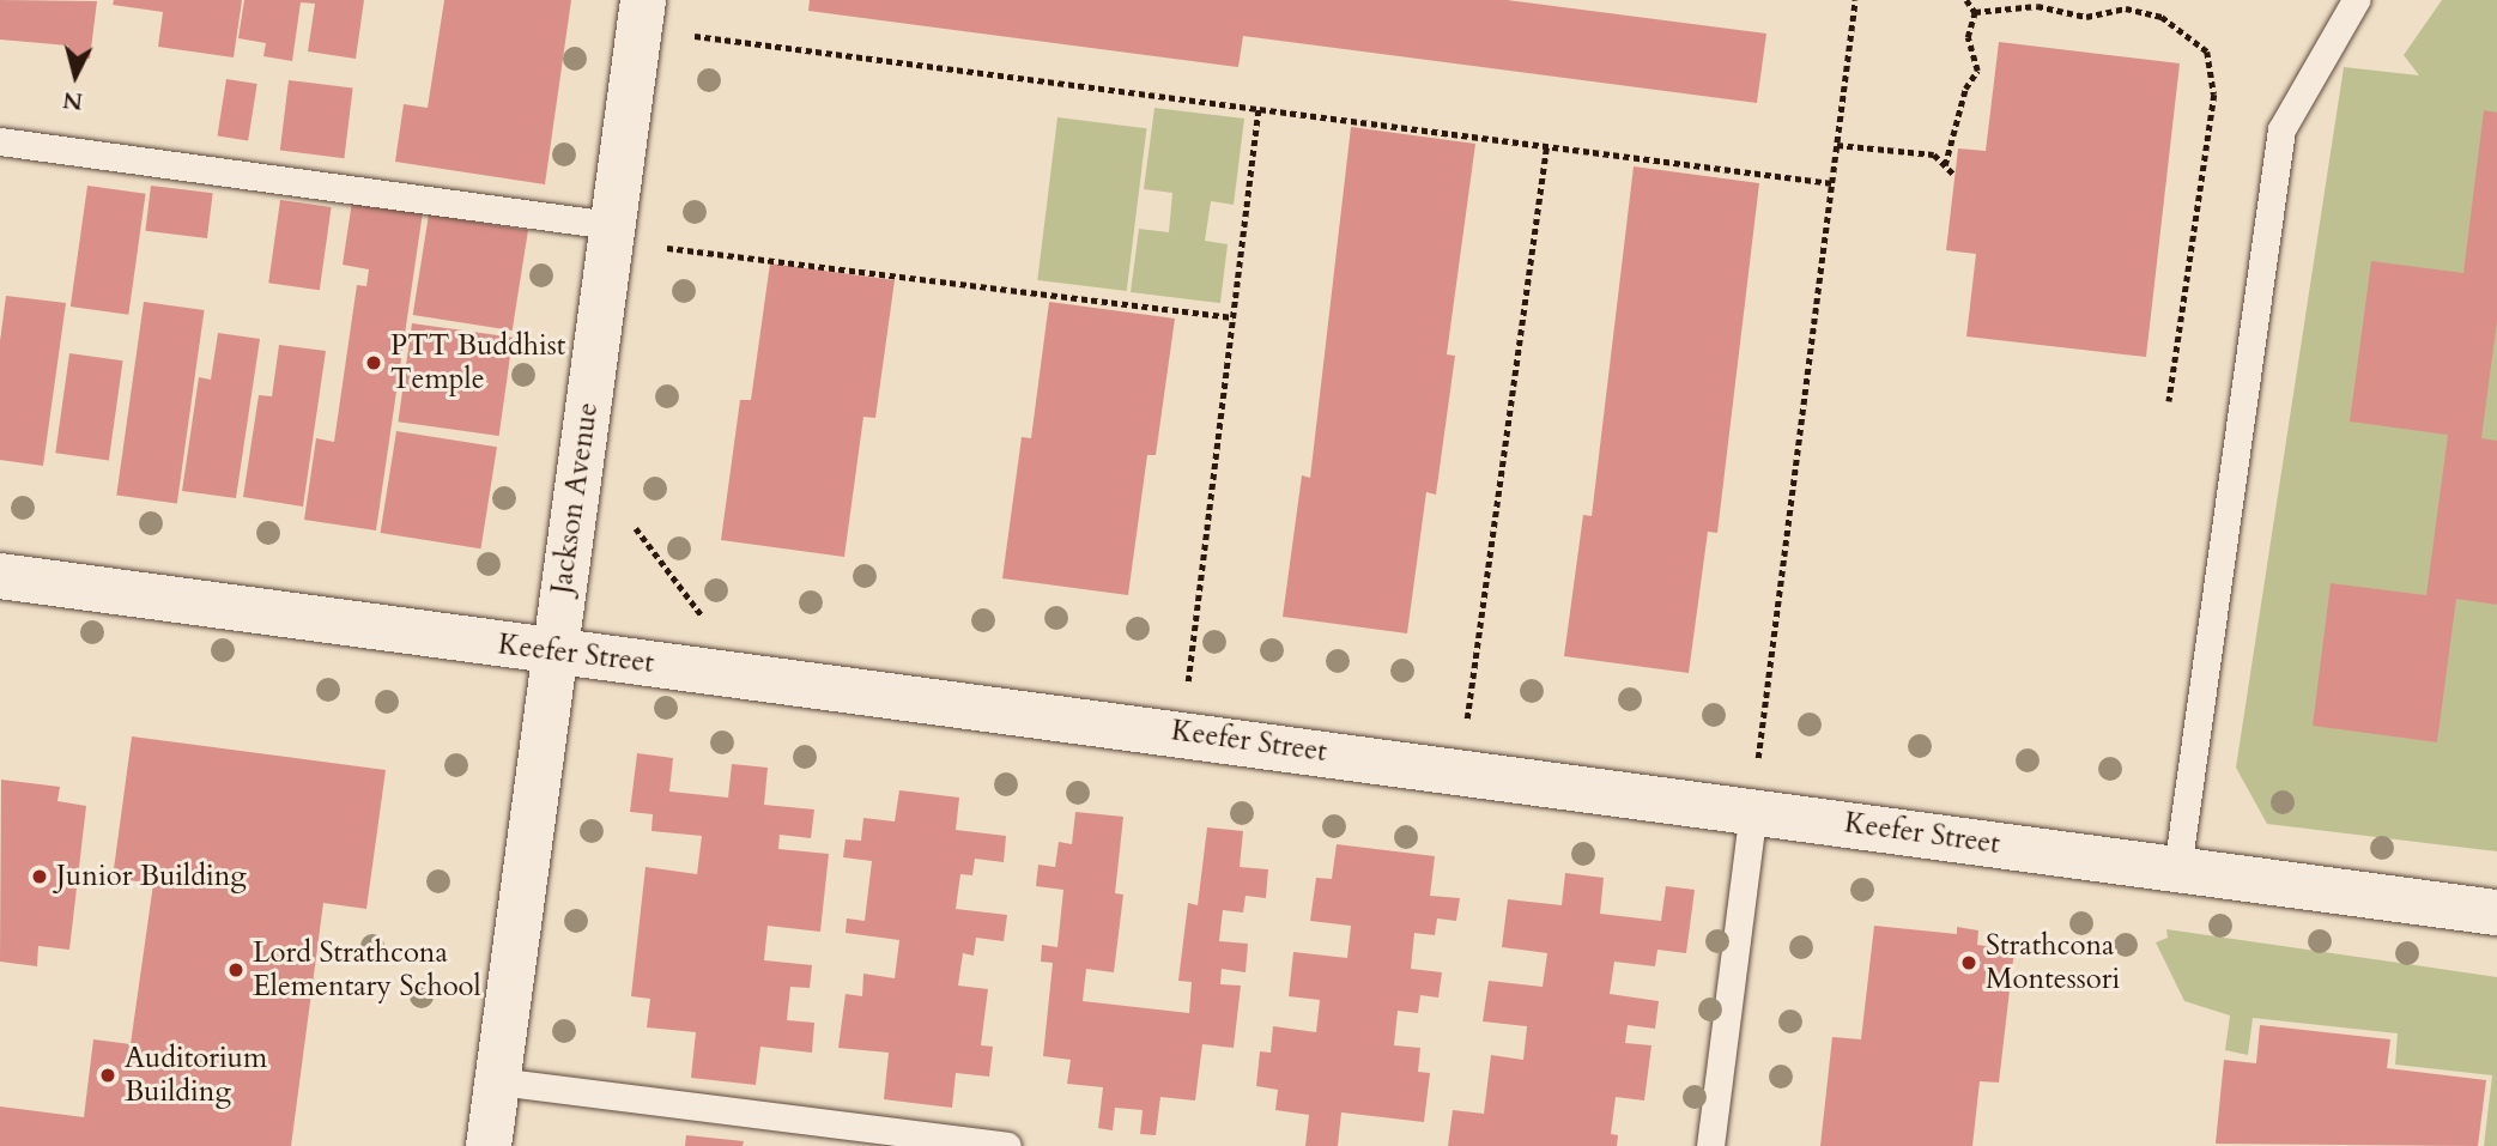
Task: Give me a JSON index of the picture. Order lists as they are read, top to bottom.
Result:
{
  "streets": {
    "street": ["Jackson Avenue", "Keefer Street"]
  },
  "crossings": [
    ["Jackson Avenue", "Keefer Street"]
  ],
  "places": [
    "PTT Buddhist Temple",
    "Junior Building",
    "Strathcona Montessori",
    "Lord Strathcona Elementary School",
    "Auditorium Building"
  ],
  "north": "bottom"
}
